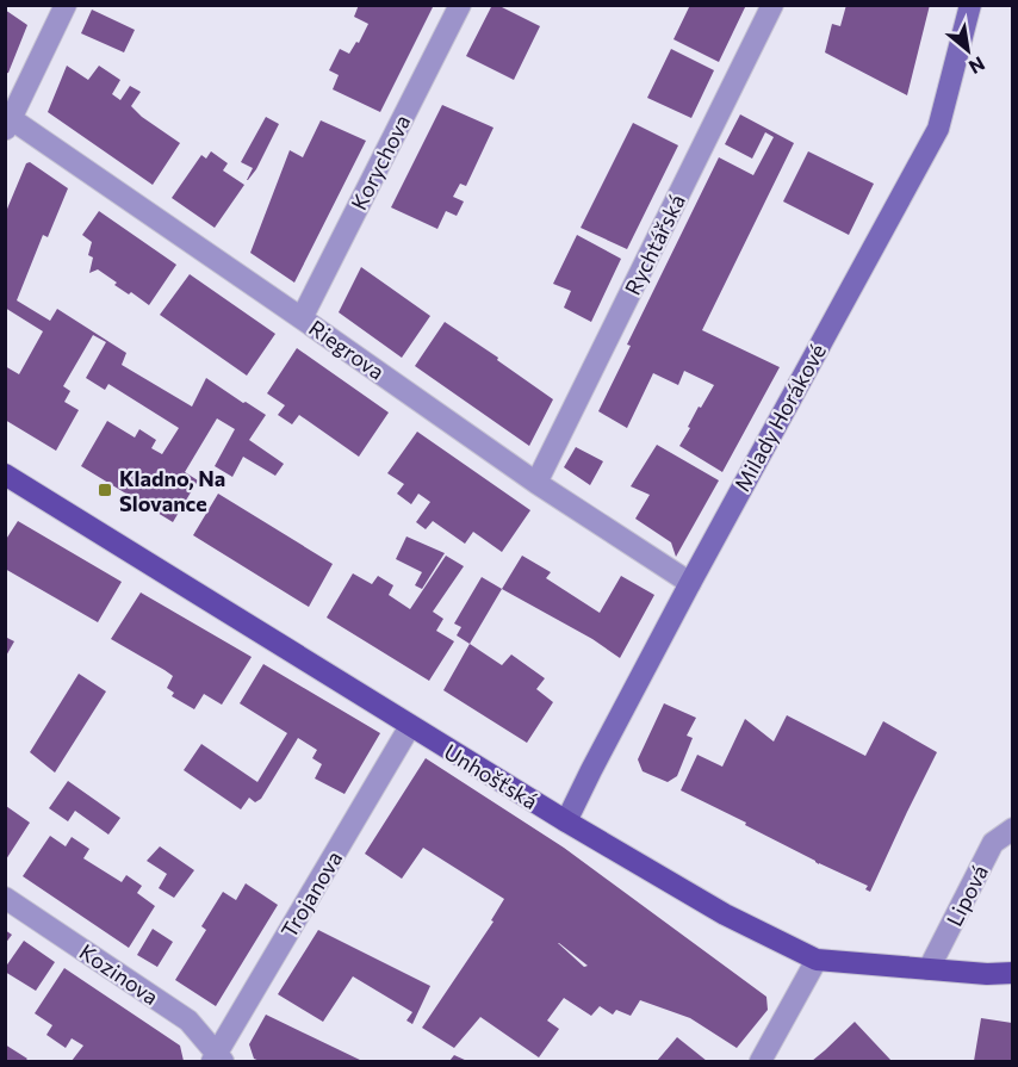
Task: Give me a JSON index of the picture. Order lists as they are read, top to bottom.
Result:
{
  "streets": {
    "main road": ["Milady Horákové", "Unhošťská"],
    "street": [
      "Korychova",
      "Rychtářská",
      "Riegrova",
      "Trojanova",
      "Lipová",
      "Kozinova"
    ]
  },
  "crossings": [
    ["Korychova", "Riegrova"],
    ["Rychtářská", "Riegrova"],
    ["Riegrova", "Milady Horákové"],
    ["Milady Horákové", "Unhošťská"],
    ["Unhošťská", "Trojanova"],
    ["Unhošťská", "Lipová"],
    ["Trojanova", "Kozinova"]
  ],
  "places": {
    "transit": ["Kladno, Na Slovance"]
  },
  "north": "bottom right"
}
